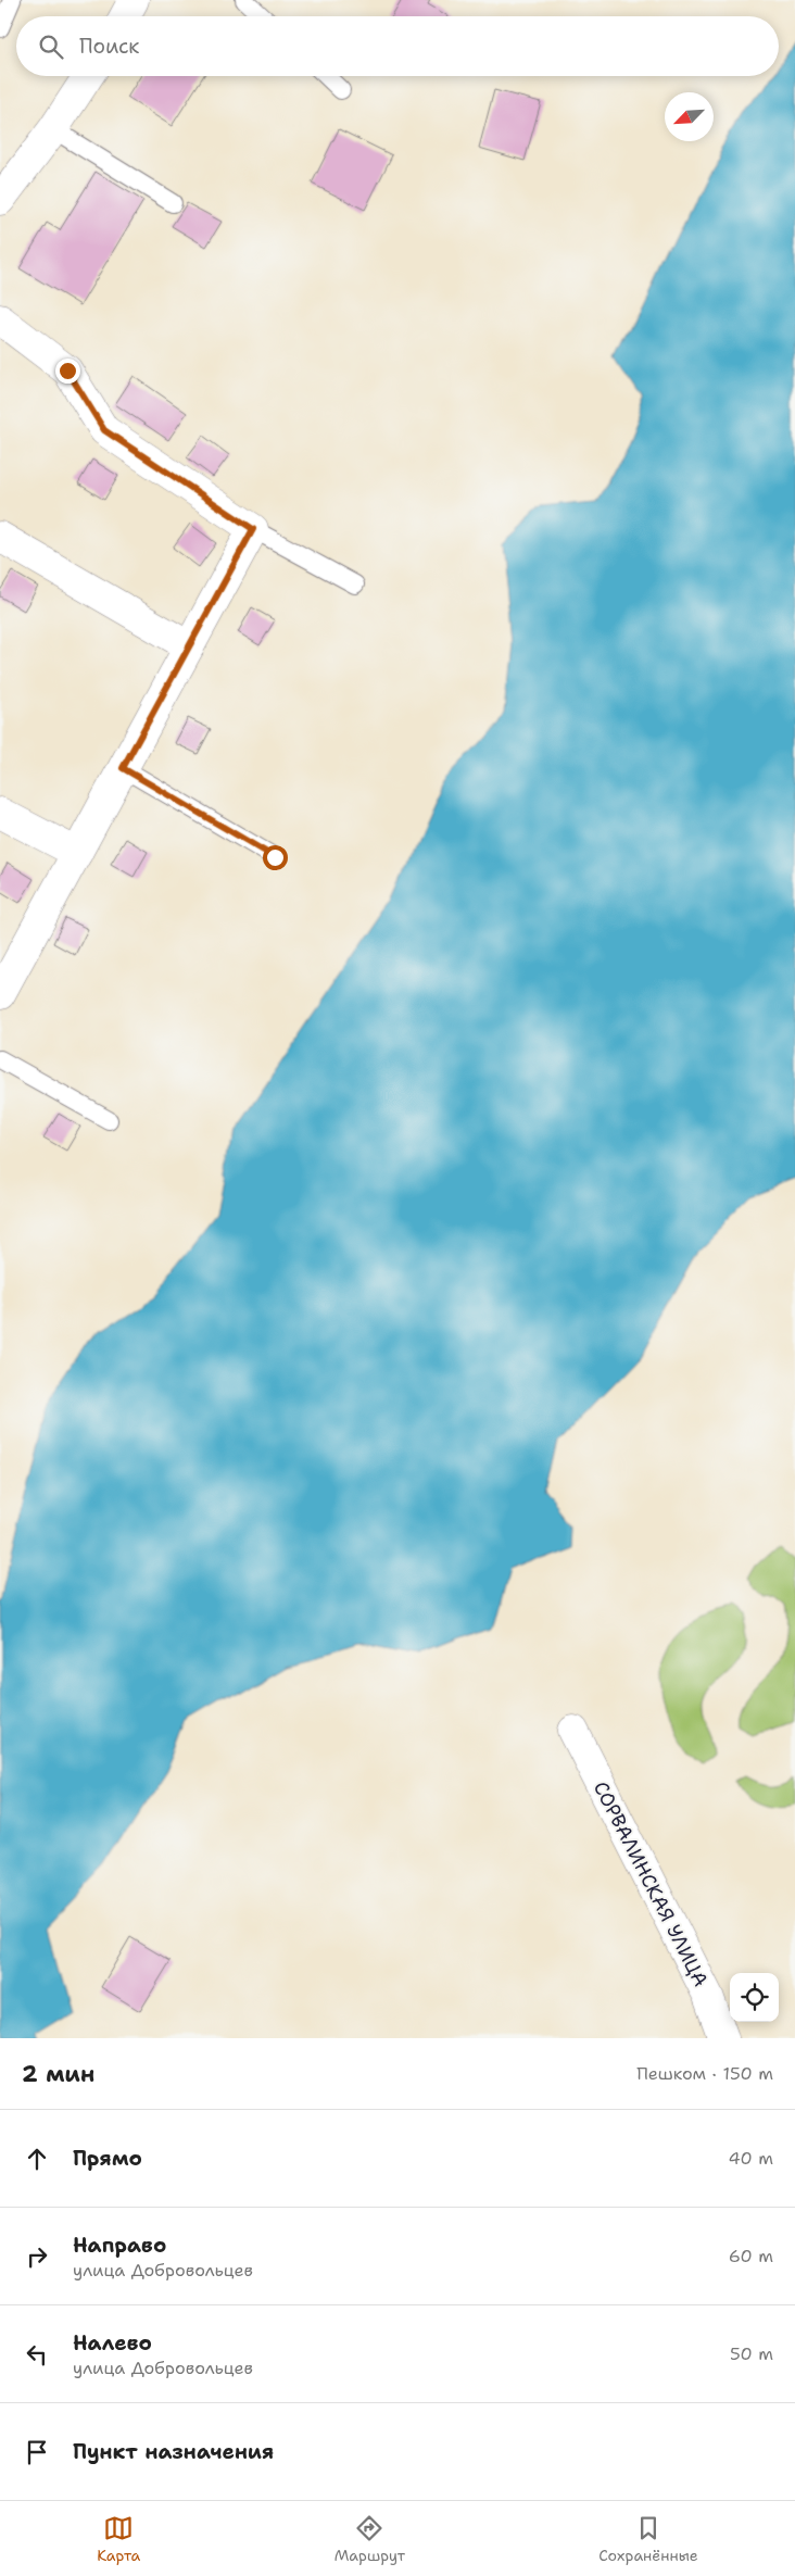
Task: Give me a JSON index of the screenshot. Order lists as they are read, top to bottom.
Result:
{
  "streets": {
    "street": ["СОРВАЛИНСКАЯ УЛИЦА"]
  },
  "north": "bottom left",
  "page": {
    "search": "Поиск",
    "heading": ["2 мин", "Пешком · 150 m"],
    "list": [
      ["Прямо", "40 m"],
      ["Направо", "улица Добровольцев", "60 m"],
      ["Налево", "улица Добровольцев", "50 m"],
      "Пункт назначения"
    ],
    "nav": ["Карта", "Маршрут", "Сохранённые"]
  }
}
